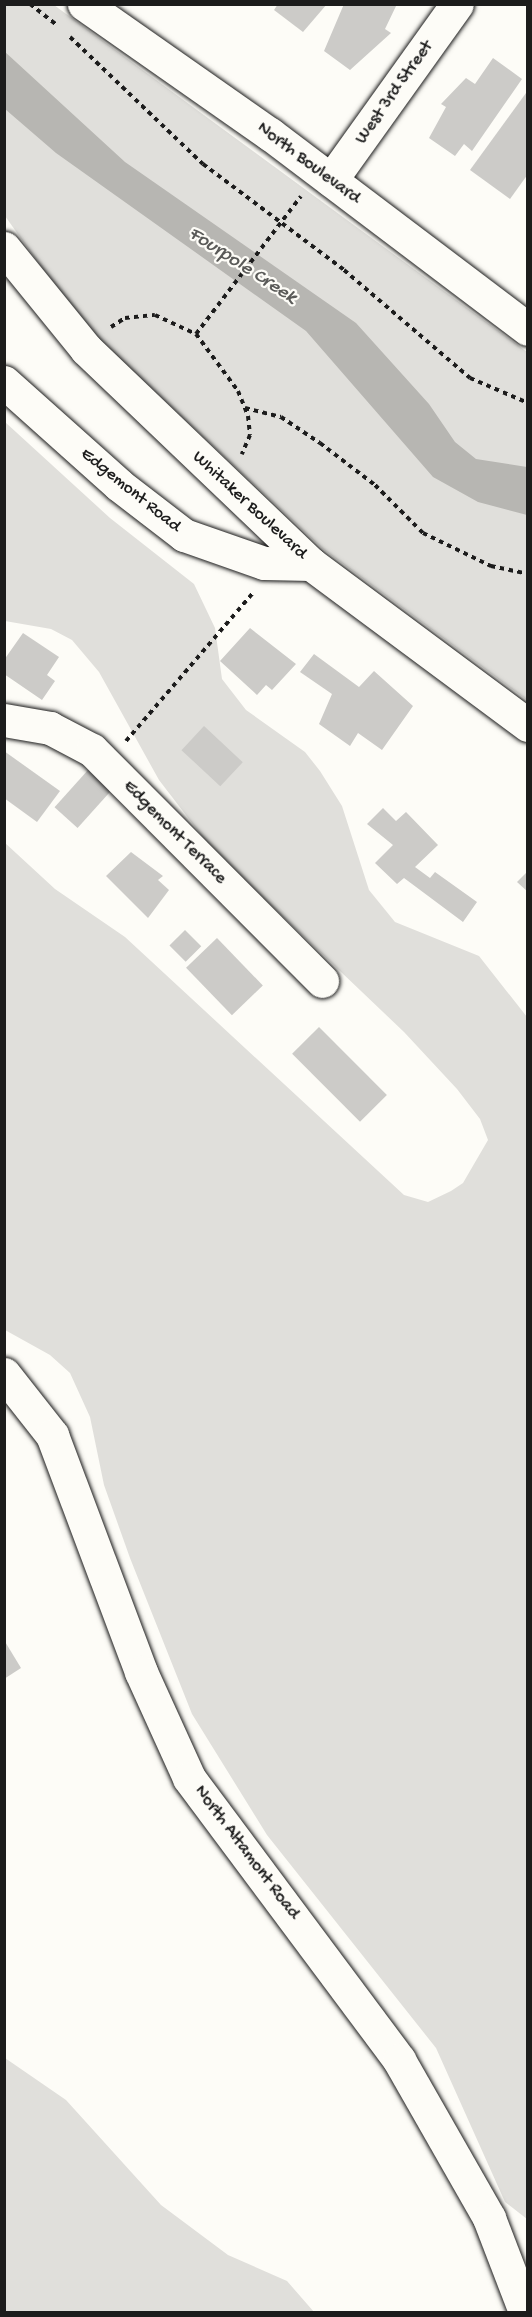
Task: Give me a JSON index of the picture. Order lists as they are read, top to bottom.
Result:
{
  "streets": {
    "street": [
      "West 3rd Street",
      "North Boulevard",
      "Edgemont Road",
      "Whitaker Boulevard",
      "Edgemont Terrace",
      "North Altamont Road"
    ]
  },
  "crossings": [
    ["West 3rd Street", "North Boulevard"],
    ["Edgemont Road", "Whitaker Boulevard"]
  ],
  "water": ["Fourpole Creek"]
}
